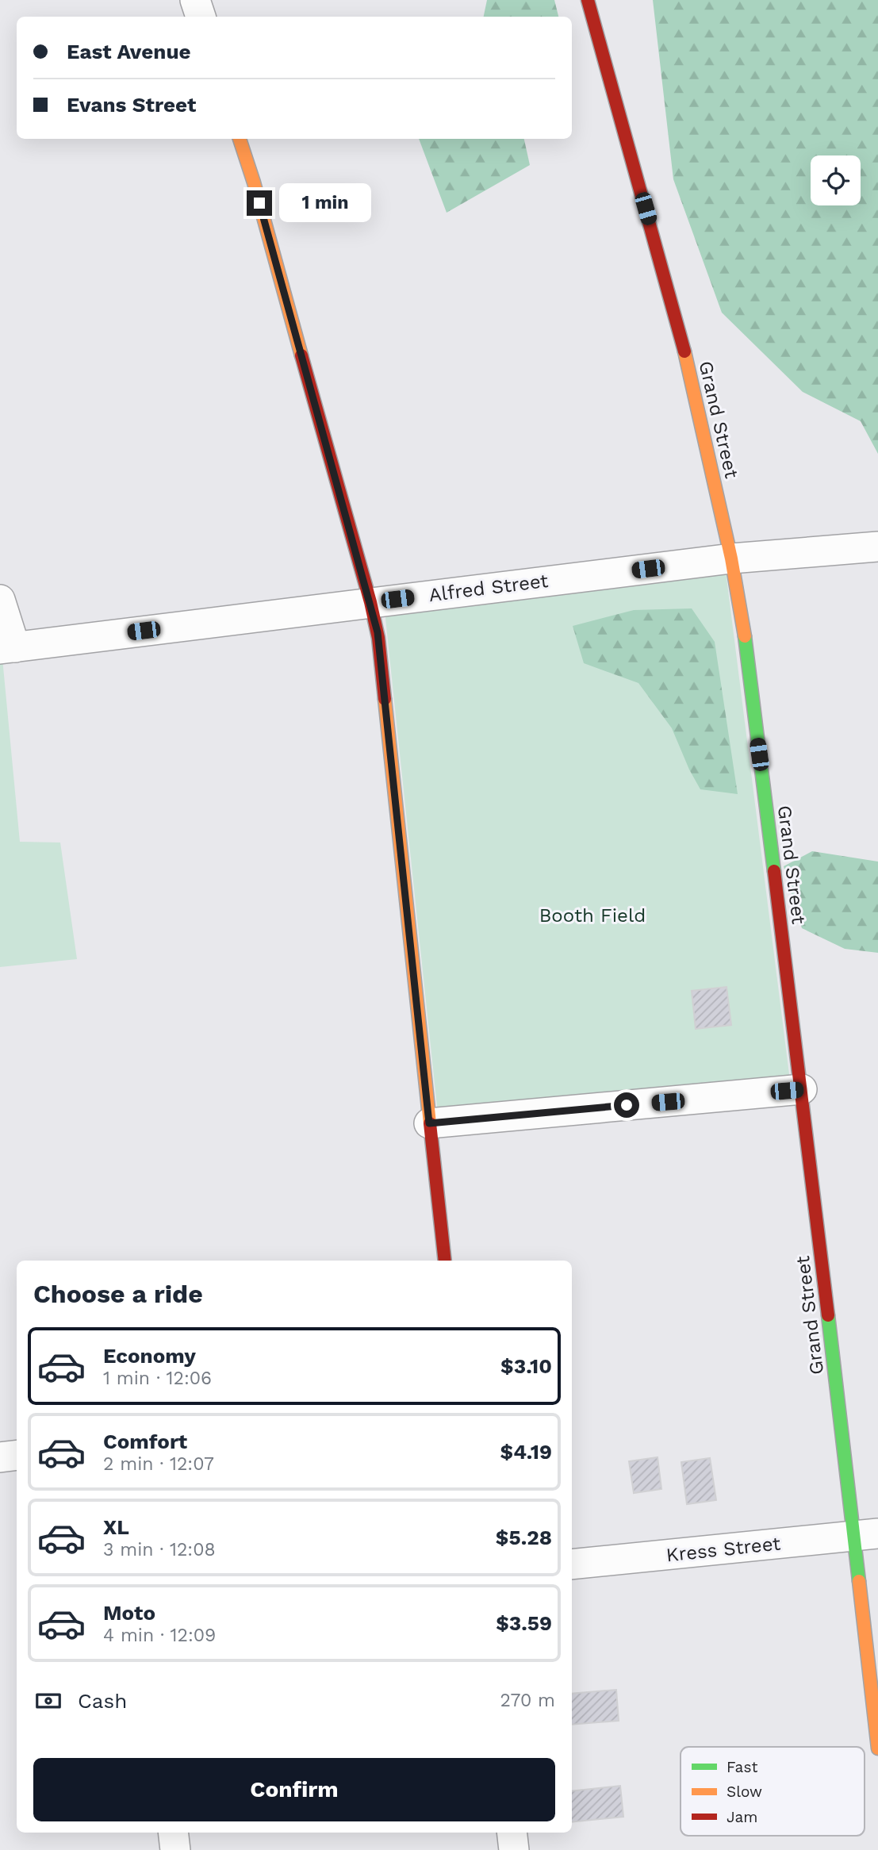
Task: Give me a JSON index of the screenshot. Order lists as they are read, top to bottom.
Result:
{
  "streets": {
    "street": ["Grand Street", "Alfred Street", "Kress Street"]
  },
  "crossings": [
    ["Grand Street", "Alfred Street"],
    ["Grand Street", "Kress Street"]
  ],
  "parks": ["Booth Field"],
  "legend": ["Fast", "Slow", "Jam"],
  "page": {
    "banner": ["East Avenue", "Evans Street"],
    "bubble": "1 min",
    "heading": "Choose a ride",
    "list": [
      {
        "name": "Economy",
        "note": "1 min · 12:06",
        "value": "$3.10"
      },
      {
        "name": "Comfort",
        "note": "2 min · 12:07",
        "value": "$4.19"
      },
      {
        "name": "XL",
        "note": "3 min · 12:08",
        "value": "$5.28"
      },
      {
        "name": "Moto",
        "note": "4 min · 12:09",
        "value": "$3.59"
      }
    ],
    "pay": ["Cash", "270 m"],
    "buttons": "Confirm"
  }
}
